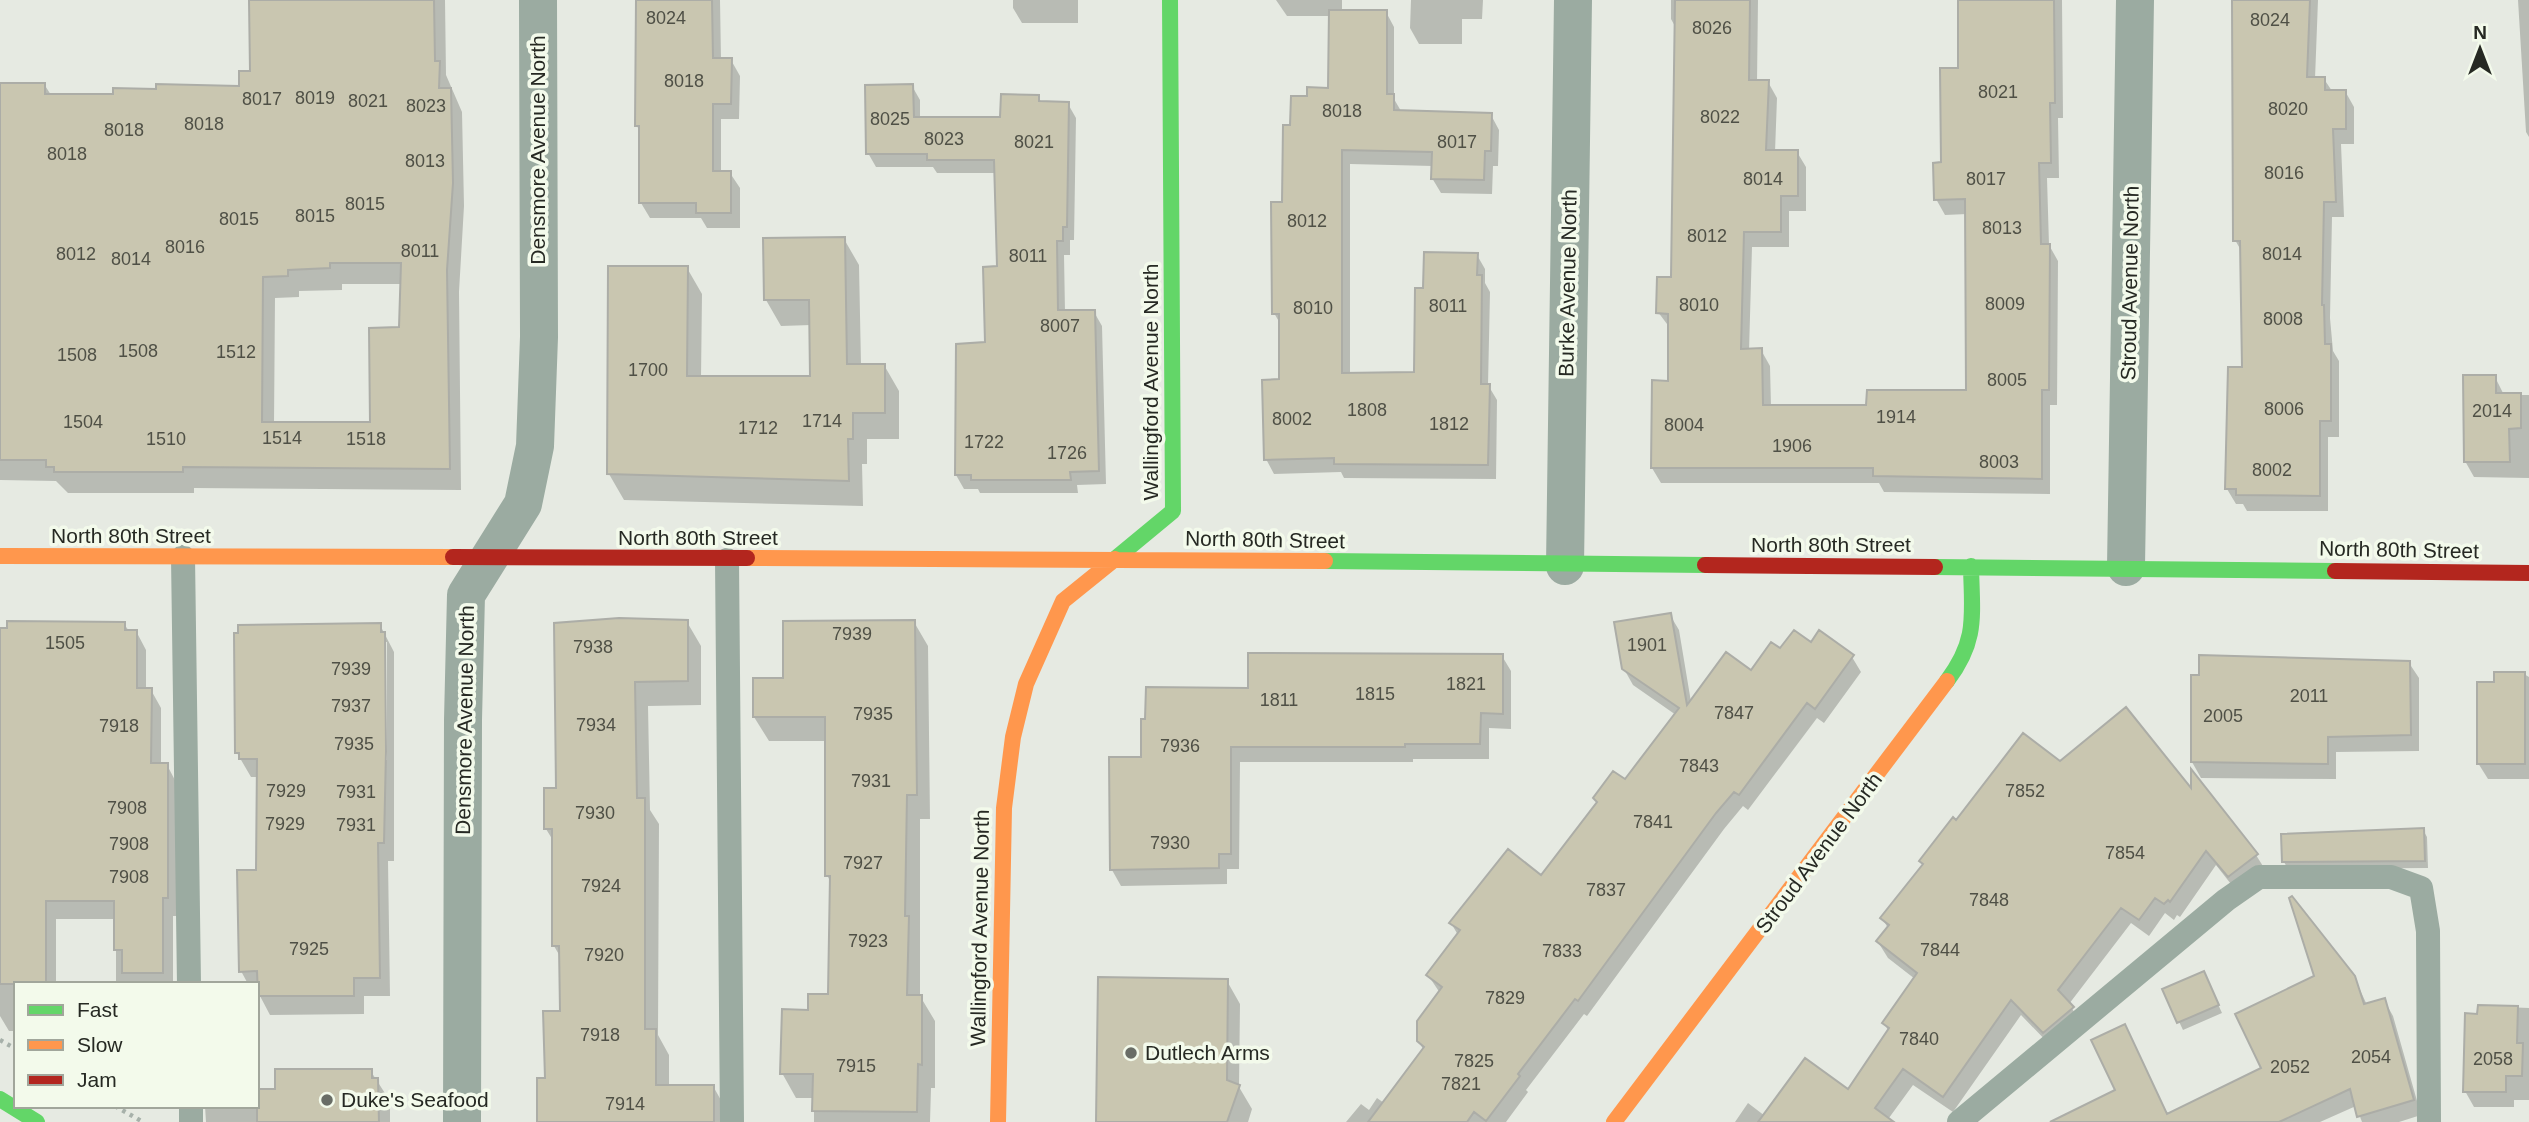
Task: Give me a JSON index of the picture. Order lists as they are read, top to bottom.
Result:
{
  "streets": {
    "street": [
      "Densmore Avenue North",
      "Burke Avenue North",
      "Stroud Avenue North",
      "Wallingford Avenue North",
      "North 80th Street"
    ]
  },
  "crossings": [
    ["Densmore Avenue North", "North 80th Street"],
    ["Burke Avenue North", "North 80th Street"],
    ["Stroud Avenue North", "North 80th Street"],
    ["Wallingford Avenue North", "North 80th Street"]
  ],
  "places": ["Dutlech Arms", "Duke's Seafood"],
  "house_numbers": [
    "8024",
    "8024",
    "8026",
    "8018",
    "8021",
    "8019",
    "8017",
    "8021",
    "8023",
    "8020",
    "8018",
    "8022",
    "8025",
    "8018",
    "8018",
    "8023",
    "8021",
    "8017",
    "8018",
    "8013",
    "8016",
    "8014",
    "8017",
    "8015",
    "8015",
    "8015",
    "8012",
    "8013",
    "8012",
    "8016",
    "8011",
    "8012",
    "8014",
    "8011",
    "8014",
    "8009",
    "8010",
    "8011",
    "8010",
    "8008",
    "8007",
    "1508",
    "1512",
    "1508",
    "1700",
    "8005",
    "8006",
    "1808",
    "2014",
    "1914",
    "8002",
    "1714",
    "1504",
    "1812",
    "8004",
    "1712",
    "1514",
    "1510",
    "1518",
    "1722",
    "1906",
    "1726",
    "8003",
    "8002",
    "7939",
    "1505",
    "1901",
    "7938",
    "7939",
    "1821",
    "1815",
    "2011",
    "1811",
    "7937",
    "7847",
    "7935",
    "2005",
    "7934",
    "7918",
    "7935",
    "7936",
    "7843",
    "7931",
    "7929",
    "7852",
    "7931",
    "7908",
    "7930",
    "7841",
    "7929",
    "7931",
    "7930",
    "7908",
    "7854",
    "7927",
    "7908",
    "7924",
    "7837",
    "7848",
    "7923",
    "7925",
    "7844",
    "7833",
    "7920",
    "7829",
    "7918",
    "7840",
    "2054",
    "2058",
    "7825",
    "7915",
    "2052",
    "7821",
    "7914"
  ],
  "legend": ["Fast", "Slow", "Jam"],
  "north": "top"
}
